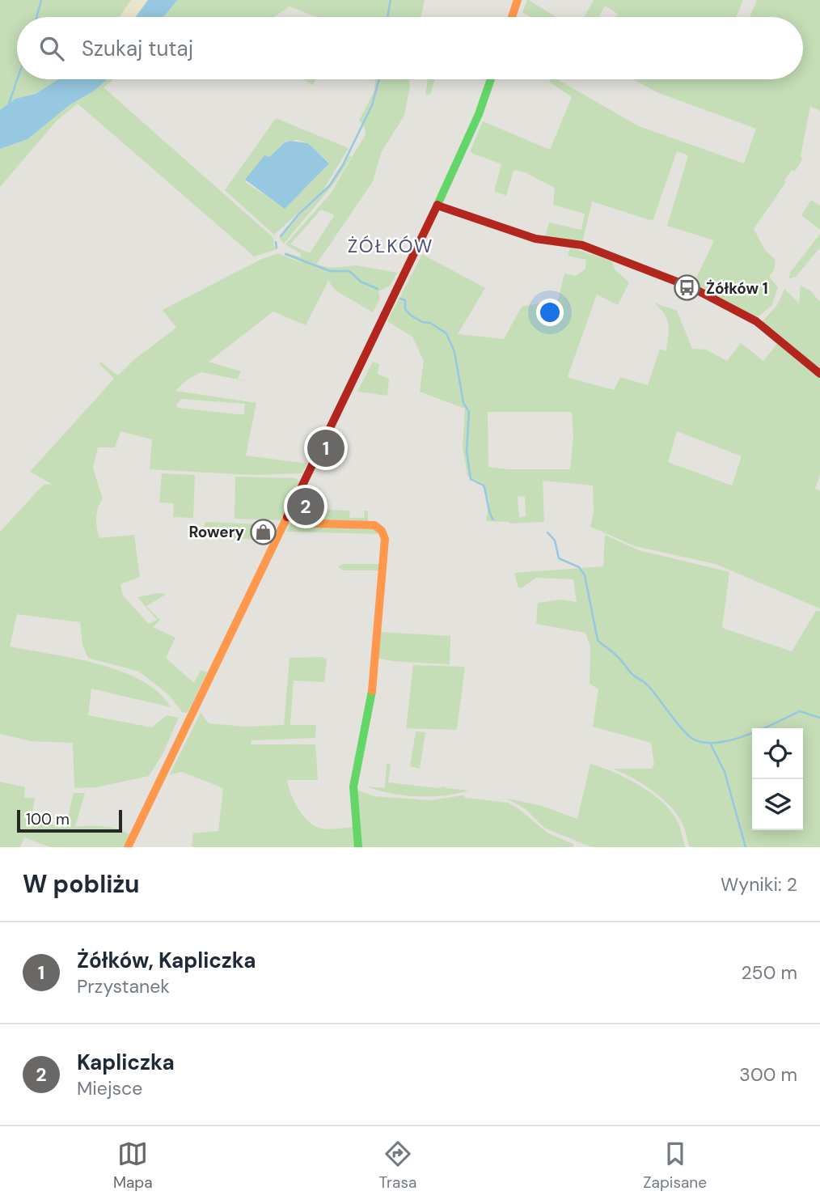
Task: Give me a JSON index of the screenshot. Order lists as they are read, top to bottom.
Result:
{
  "districts": ["ŻÓŁKÓW"],
  "places": {
    "bus stop": ["Żółków 1"],
    "shop": ["Rowery"]
  },
  "scale_bar": "100 m",
  "page": {
    "search": "Szukaj tutaj",
    "pins": ["1", "2"],
    "scale": "100 m",
    "heading": ["W pobliżu", "Wyniki: 2"],
    "list": [
      {
        "mark": "1",
        "name": "Żółków, Kapliczka",
        "note": "Przystanek",
        "value": "250 m"
      },
      {
        "mark": "2",
        "name": "Kapliczka",
        "note": "Miejsce",
        "value": "300 m"
      }
    ],
    "nav": ["Mapa", "Trasa", "Zapisane"]
  }
}
